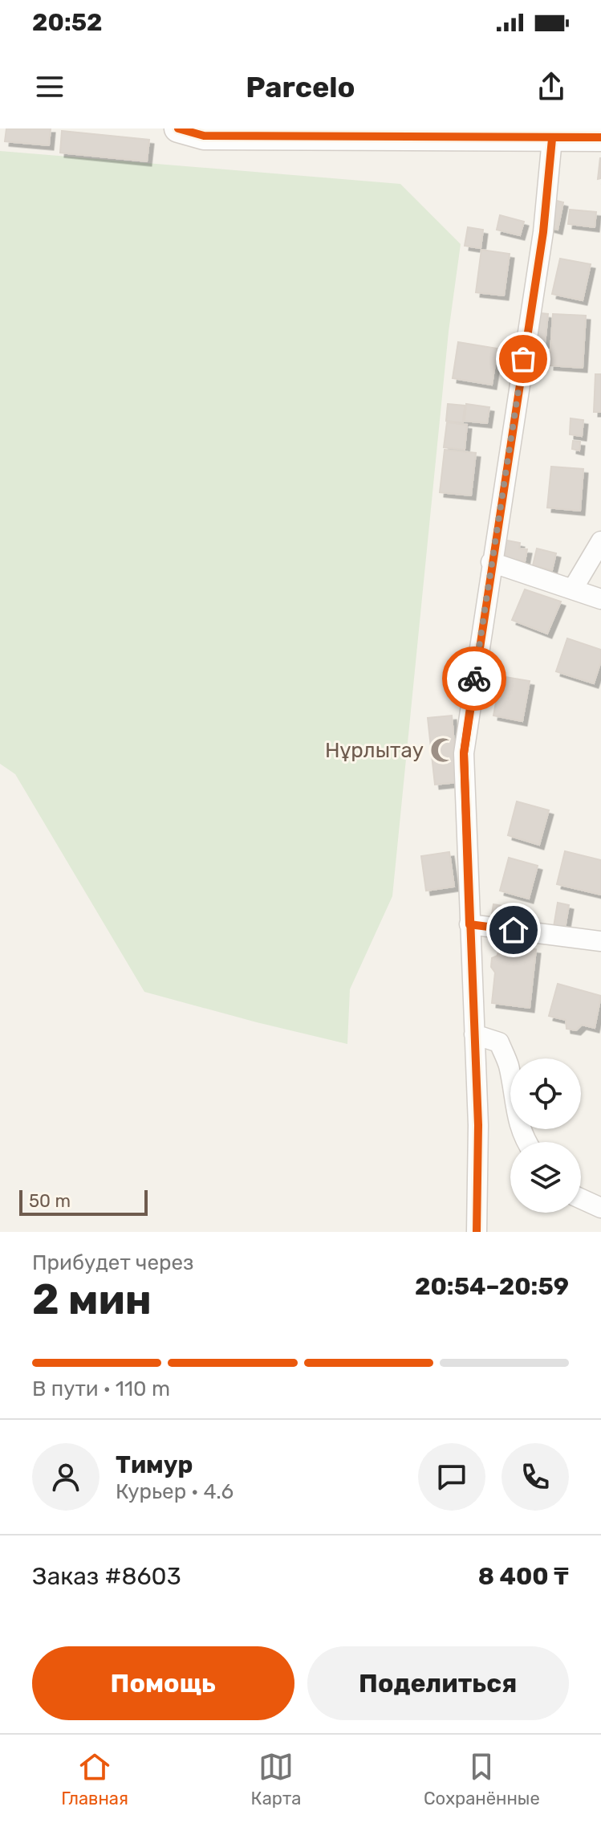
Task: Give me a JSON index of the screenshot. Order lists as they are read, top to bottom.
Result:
{
  "places": {
    "mosque": ["Нұрлытау"]
  },
  "scale_bar": "50 m",
  "page": {
    "status": "20:52",
    "header": "Parcelo",
    "scale": "50 m",
    "heading": ["2 мин", "Прибудет через", "20:54–20:59"],
    "panel": [
      "Тимур",
      "Курьер · 4.6",
      "Заказ #8603",
      "8 400 ₸"
    ],
    "bar": "В пути · 110 m",
    "buttons": ["Помощь", "Поделиться"],
    "tabs": ["Главная", "Карта", "Сохранённые"]
  }
}
